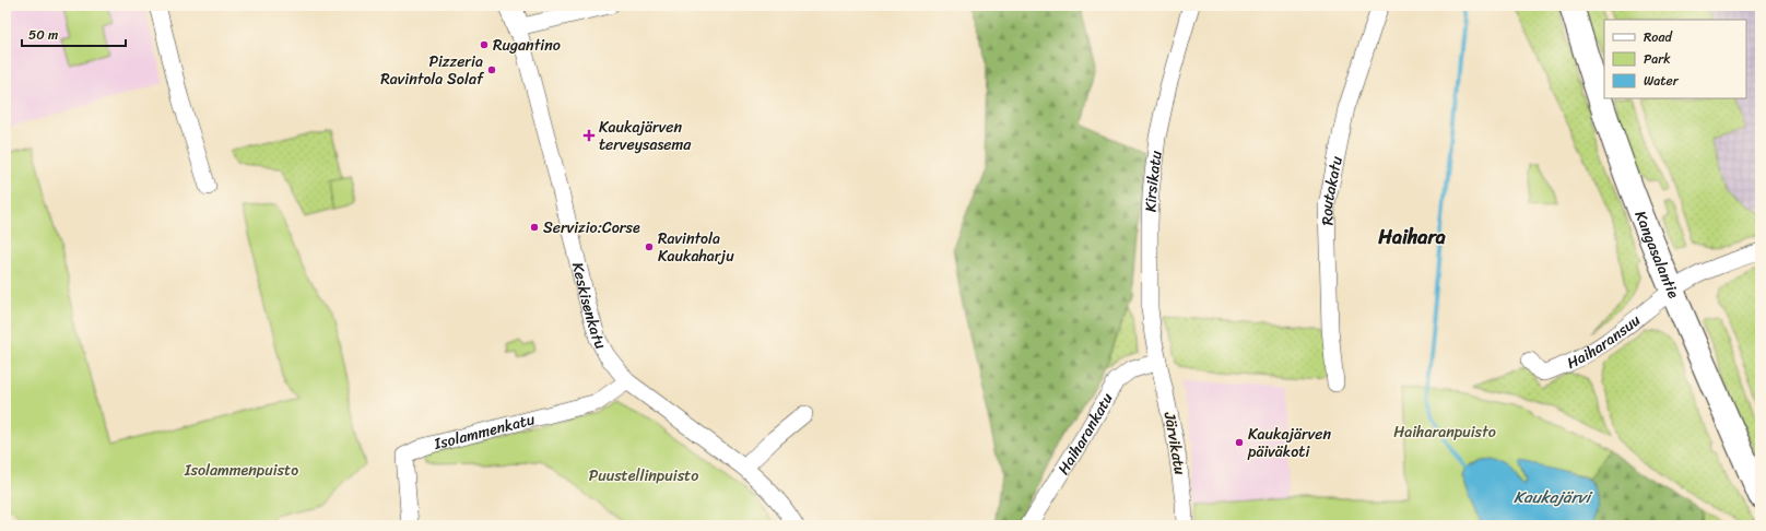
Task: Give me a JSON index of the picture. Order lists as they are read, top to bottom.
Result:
{
  "streets": {
    "main road": ["Kangasalantie"],
    "street": [
      "Kirsikatu",
      "Routakatu",
      "Keskisenkatu",
      "Haiharansuu",
      "Isolammenkatu",
      "Haiharankatu",
      "Järvikatu"
    ]
  },
  "crossings": [
    ["Kirsikatu", "Haiharankatu"],
    ["Kirsikatu", "Järvikatu"],
    ["Kangasalantie", "Haiharansuu"],
    ["Keskisenkatu", "Isolammenkatu"],
    ["Haiharankatu", "Järvikatu"]
  ],
  "districts": ["Haihara"],
  "water": ["Kaukajärvi"],
  "parks": ["Haiharanpuisto", "Isolammenpuisto", "Puustellinpuisto"],
  "places": {
    "other": [
      "Rugantino",
      "Pizzeria Ravintola Solaf",
      "Servizio:Corse",
      "Ravintola Kaukaharju",
      "Kaukajärven päiväkoti"
    ],
    "health": ["Kaukajärven terveysasema"]
  },
  "legend": ["Road", "Park", "Water"],
  "scale_bar": "50 m"
}
